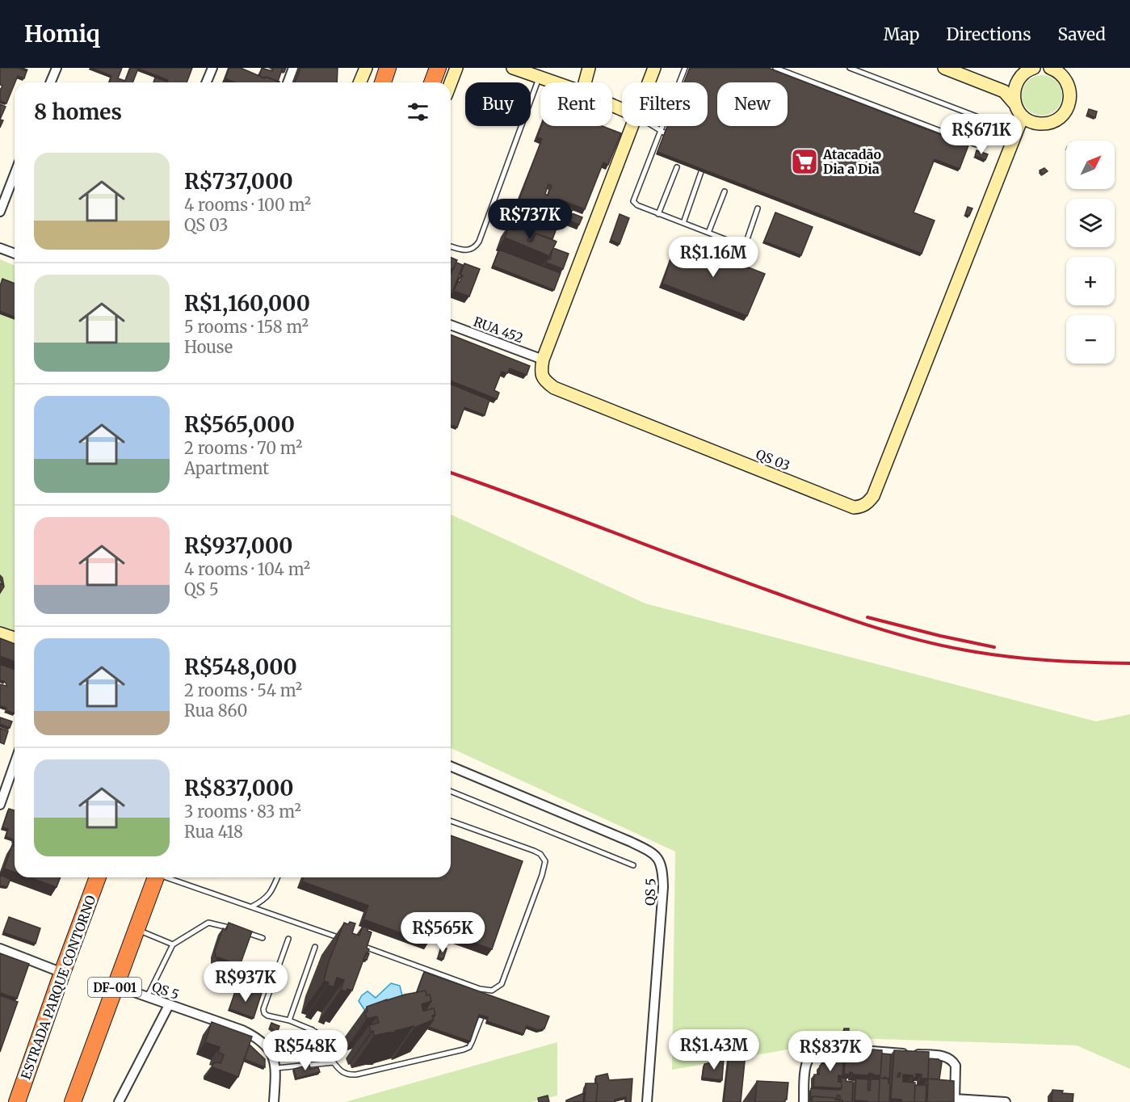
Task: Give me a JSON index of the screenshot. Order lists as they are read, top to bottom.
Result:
{
  "streets": {
    "highway": ["ESTRADA PARQUE CONTORNO", "DF-001"],
    "street": ["RUA 452", "QS 03", "QS 5"]
  },
  "crossings": [
    ["RUA 452", "QS 03"],
    ["QS 5", "DF-001"]
  ],
  "places": {
    "supermarket": ["Atacadão Dia a Dia"]
  },
  "north": "top right",
  "page": {
    "header": "Homiq",
    "nav": ["Map", "Directions", "Saved"],
    "chip": [
      "Buy",
      "Rent",
      "Filters",
      "New"
    ],
    "heading": "8 homes",
    "price": [
      "R$671K",
      "R$737K",
      "R$1.16M",
      "R$565K",
      "R$937K",
      "R$1.43M",
      "R$548K",
      "R$837K"
    ],
    "map_buttons": ["+", "−"],
    "list": [
      {
        "name": "R$737,000",
        "note": "4 rooms · 100 m² · QS 03"
      },
      {
        "name": "R$1,160,000",
        "note": "5 rooms · 158 m² · House"
      },
      {
        "name": "R$565,000",
        "note": "2 rooms · 70 m² · Apartment"
      },
      {
        "name": "R$937,000",
        "note": "4 rooms · 104 m² · QS 5"
      },
      {
        "name": "R$548,000",
        "note": "2 rooms · 54 m² · Rua 860"
      },
      {
        "name": "R$837,000",
        "note": "3 rooms · 83 m² · Rua 418"
      }
    ]
  }
}
